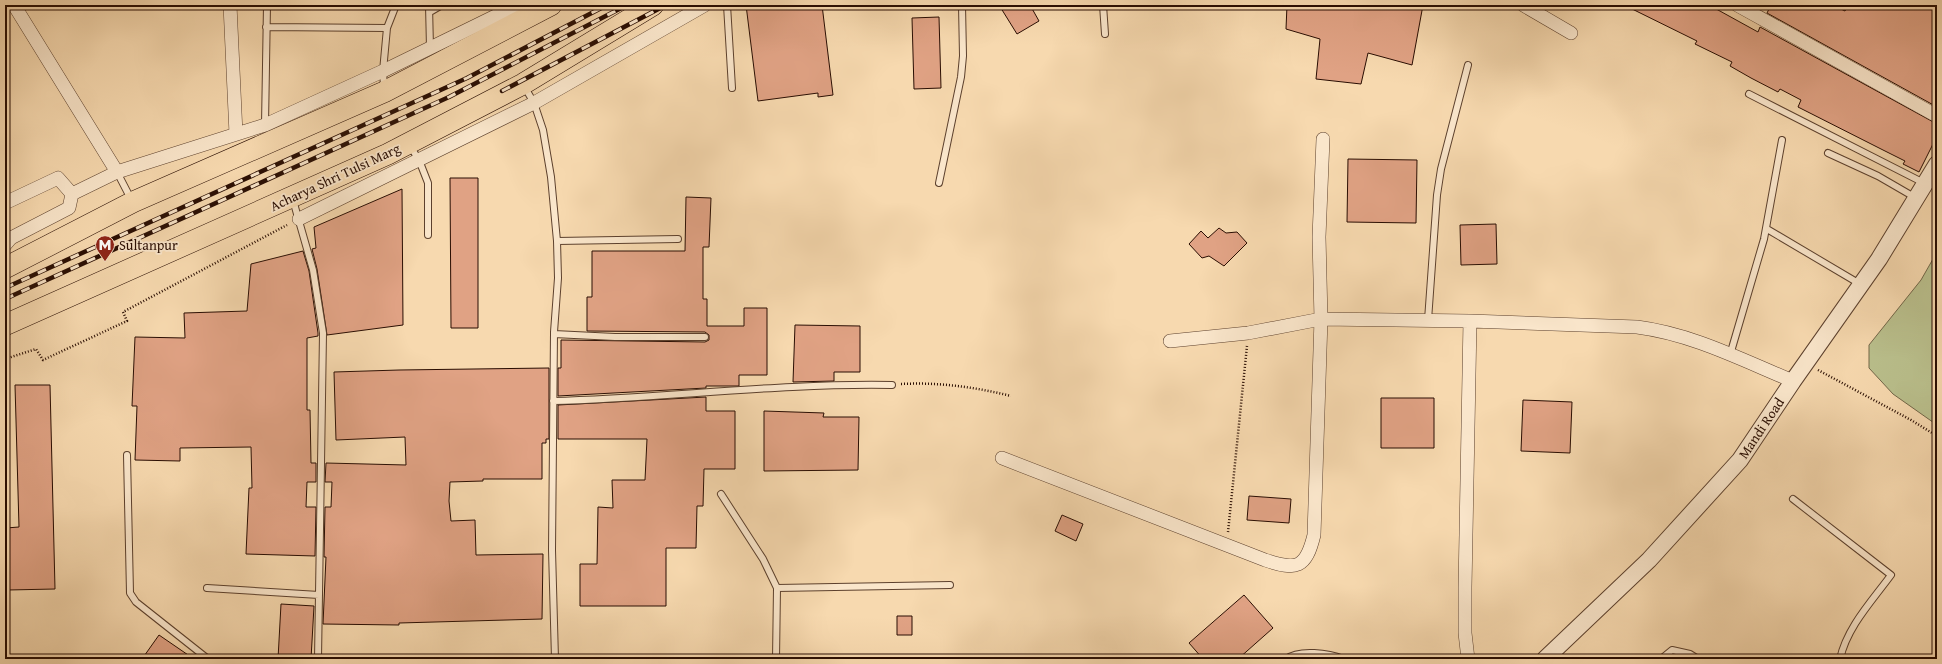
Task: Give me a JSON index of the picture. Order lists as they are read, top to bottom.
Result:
{
  "streets": {
    "highway": ["Acharya Shri Tulsi Marg"],
    "street": ["Mandi Road"]
  },
  "places": {
    "metro station": ["Sultanpur"]
  }
}
